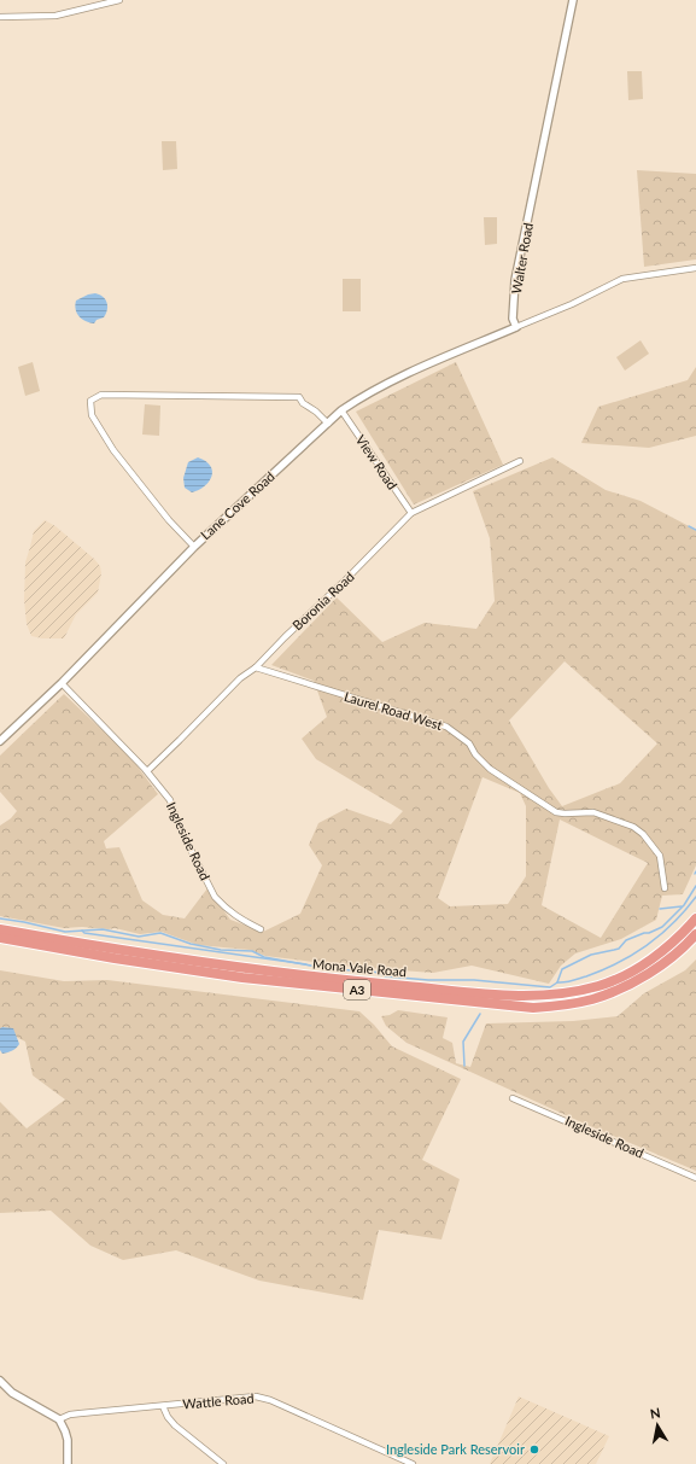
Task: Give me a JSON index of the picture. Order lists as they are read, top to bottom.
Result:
{
  "streets": {
    "highway": ["Mona Vale Road", "A3"],
    "street": [
      "Walter Road",
      "View Road",
      "Lane Cove Road",
      "Boronia Road",
      "Laurel Road West",
      "Ingleside Road",
      "Wattle Road"
    ]
  },
  "crossings": [
    ["Walter Road", "Lane Cove Road"],
    ["View Road", "Lane Cove Road"],
    ["View Road", "Boronia Road"],
    ["Lane Cove Road", "Ingleside Road"],
    ["Boronia Road", "Laurel Road West"],
    ["Boronia Road", "Ingleside Road"]
  ],
  "places": ["Ingleside Park Reservoir"],
  "north": "top"
}
